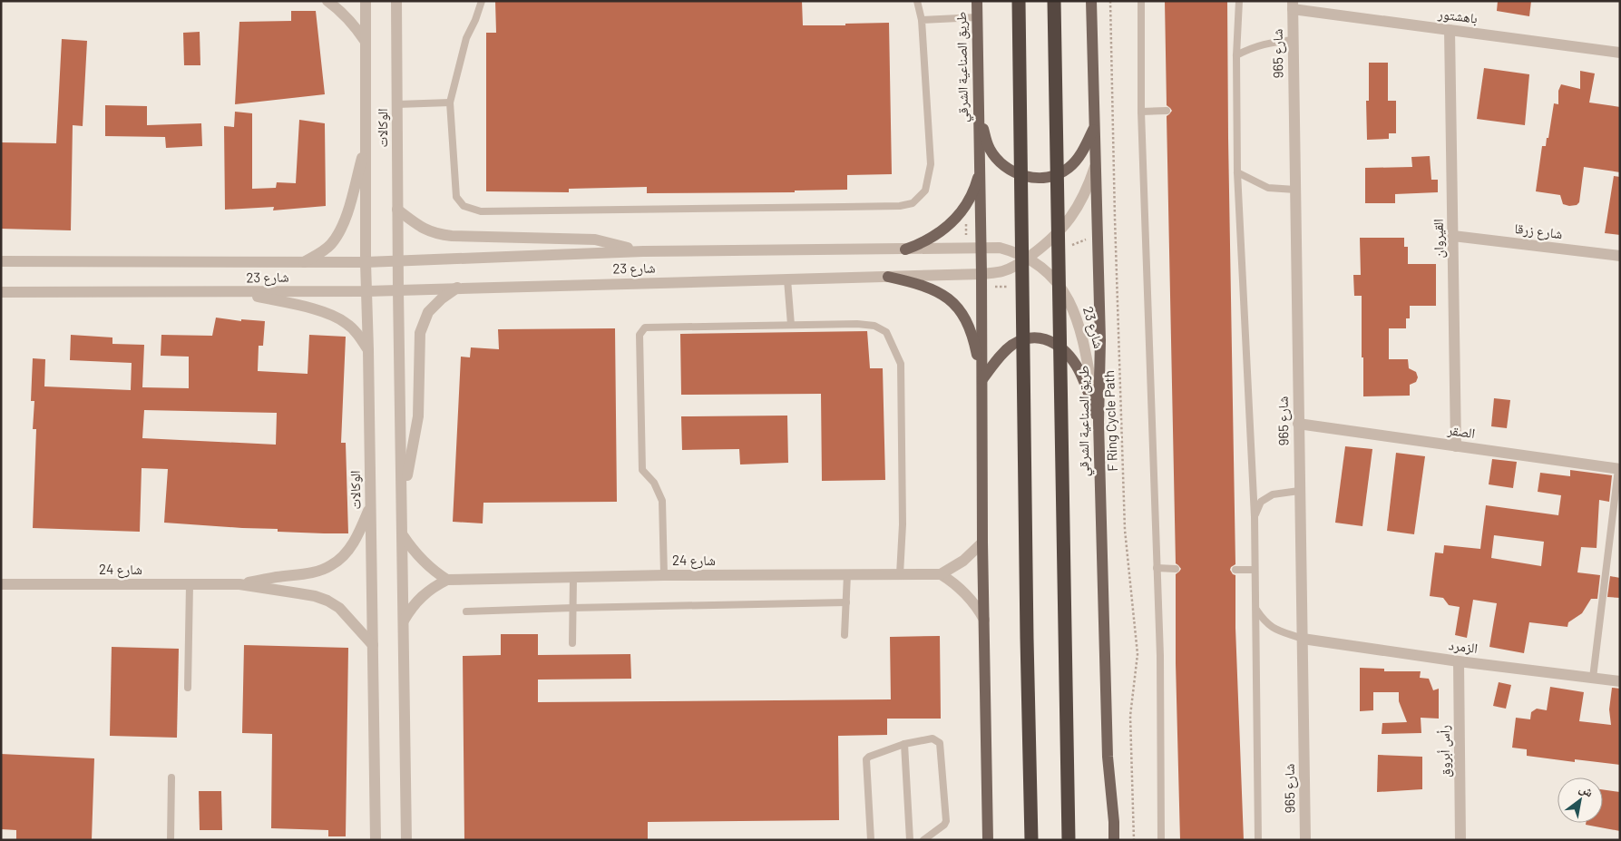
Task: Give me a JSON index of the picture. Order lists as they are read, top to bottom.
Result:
{
  "streets": {
    "highway": ["طريق الصناعية الشرقي"],
    "street": [
      "باهشتور",
      "شارع 965",
      "الوكالات",
      "شارع زرقا",
      "القيروان",
      "شارع 23",
      "الصقر",
      "شارع 24",
      "الزمرد",
      "رأس أبروق"
    ],
    "path": ["F Ring Cycle Path"]
  },
  "crossings": [
    ["باهشتور", "شارع 965"],
    ["باهشتور", "القيروان"],
    ["شارع 965", "الصقر"],
    ["شارع 965", "الزمرد"],
    ["طريق الصناعية الشرقي", "شارع 23"],
    ["الوكالات", "شارع 23"],
    ["الوكالات", "شارع 24"],
    ["شارع زرقا", "القيروان"],
    ["القيروان", "الصقر"],
    ["الزمرد", "رأس أبروق"]
  ],
  "north": "top right"
}
